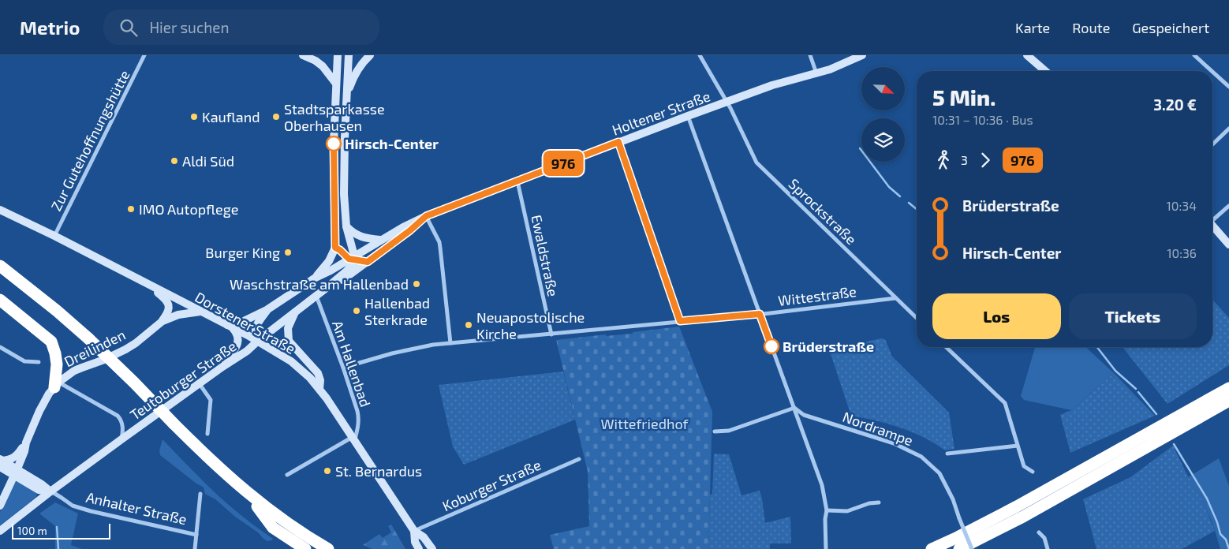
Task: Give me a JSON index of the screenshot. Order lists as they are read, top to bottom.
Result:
{
  "streets": {
    "main road": [
      "Holtener Straße",
      "Dorstener Straße",
      "Dreilinden",
      "Teutoburger Straße",
      "Anhalter Straße"
    ],
    "street": [
      "Zur Gutehoffnungshütte",
      "Sprockstraße",
      "Ewaldstraße",
      "Wittestraße",
      "Am Hallenbad",
      "Nordrampe",
      "Koburger Straße"
    ]
  },
  "crossings": [
    ["Holtener Straße", "Sprockstraße"],
    ["Holtener Straße", "Ewaldstraße"],
    ["Holtener Straße", "Dorstener Straße"],
    ["Holtener Straße", "Am Hallenbad"],
    ["Holtener Straße", "Teutoburger Straße"],
    ["Zur Gutehoffnungshütte", "Dorstener Straße"],
    ["Sprockstraße", "Wittestraße"],
    ["Ewaldstraße", "Wittestraße"],
    ["Wittestraße", "Am Hallenbad"],
    ["Dorstener Straße", "Dreilinden"],
    ["Dorstener Straße", "Am Hallenbad"],
    ["Dorstener Straße", "Teutoburger Straße"],
    ["Dorstener Straße", "Koburger Straße"],
    ["Dreilinden", "Teutoburger Straße"],
    ["Dreilinden", "Anhalter Straße"],
    ["Teutoburger Straße", "Anhalter Straße"]
  ],
  "parks": ["Wittefriedhof"],
  "places": [
    "Kaufland",
    "Stadtsparkasse Oberhausen",
    "Hirsch-Center",
    "Aldi Süd",
    "IMO Autopflege",
    "Burger King",
    "Waschstraße am Hallenbad",
    "Hallenbad Sterkrade",
    "Neuapostolische Kirche",
    "Brüderstraße",
    "St. Bernardus"
  ],
  "lines": ["bus line 976"],
  "scale_bar": "100 m",
  "north": "bottom right",
  "page": {
    "header": "Metrio",
    "search": "Hier suchen",
    "nav": ["Karte", "Route", "Gespeichert"],
    "on_map": "976",
    "heading": ["5 Min.", "10:31 – 10:36 · Bus", "3.20 €"],
    "legs": ["3", "976"],
    "list": [
      {
        "name": "Brüderstraße",
        "value": "10:34"
      },
      {
        "name": "Hirsch-Center",
        "value": "10:36"
      }
    ],
    "buttons": ["Los", "Tickets"],
    "scale": "100 m"
  }
}
